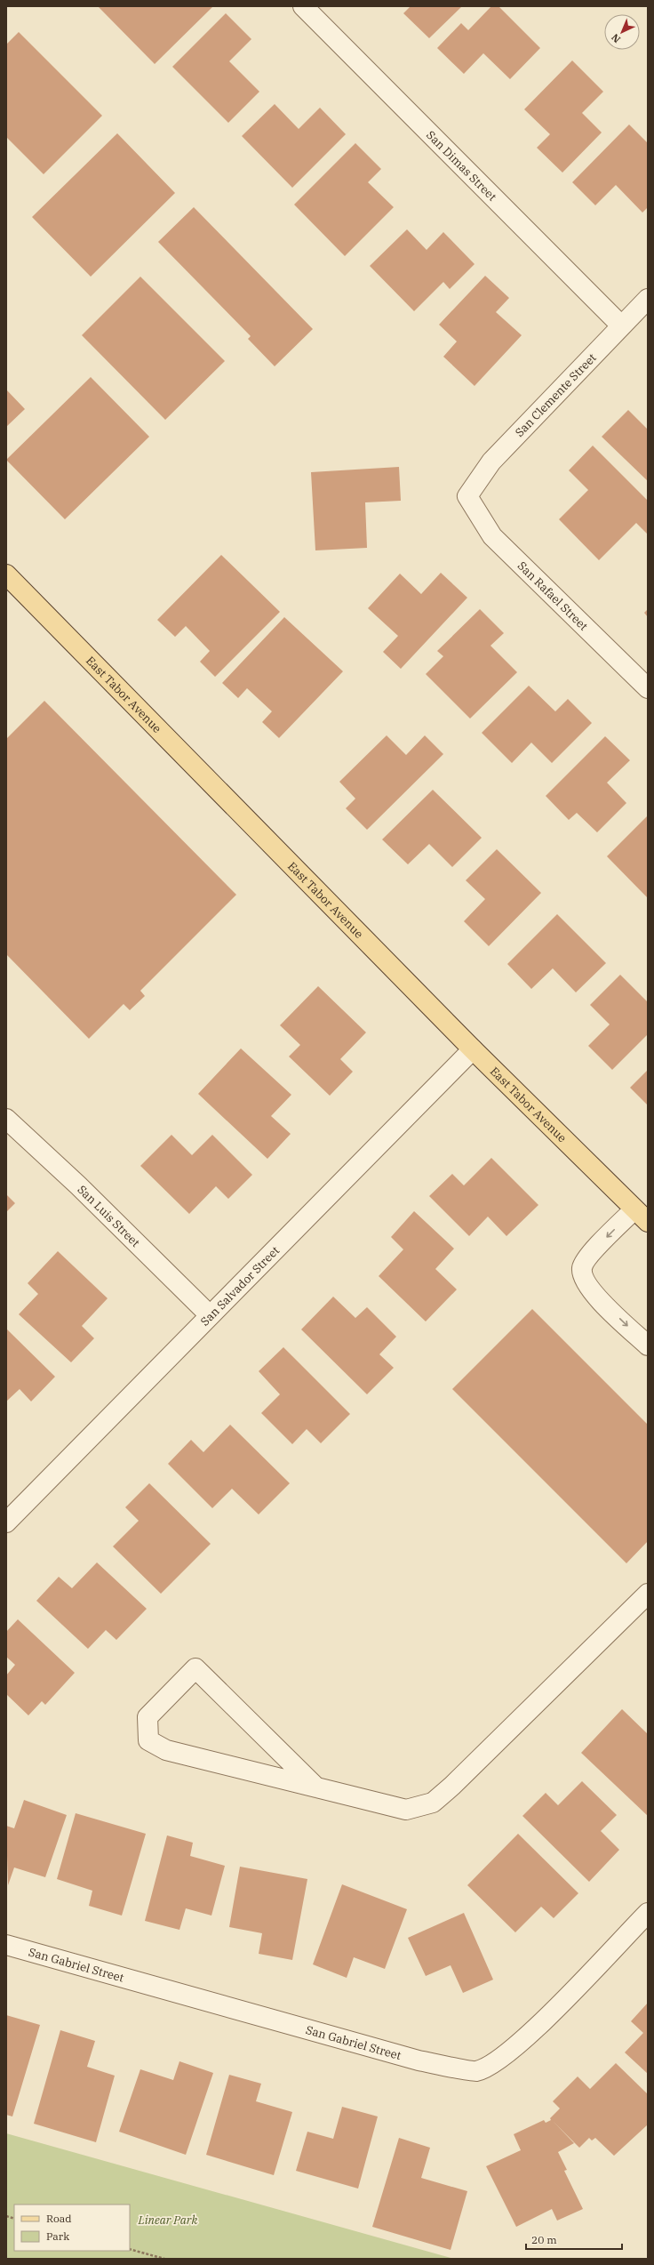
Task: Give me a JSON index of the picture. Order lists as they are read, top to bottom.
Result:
{
  "streets": {
    "main road": ["East Tabor Avenue"],
    "street": [
      "San Dimas Street",
      "San Clemente Street",
      "San Rafael Street",
      "San Luis Street",
      "San Salvador Street",
      "San Gabriel Street"
    ]
  },
  "crossings": [
    ["San Dimas Street", "San Clemente Street"],
    ["San Clemente Street", "San Rafael Street"],
    ["East Tabor Avenue", "San Salvador Street"],
    ["San Luis Street", "San Salvador Street"]
  ],
  "parks": ["Linear Park"],
  "legend": ["Road", "Park"],
  "scale_bar": "20 m",
  "north": "bottom left"
}
